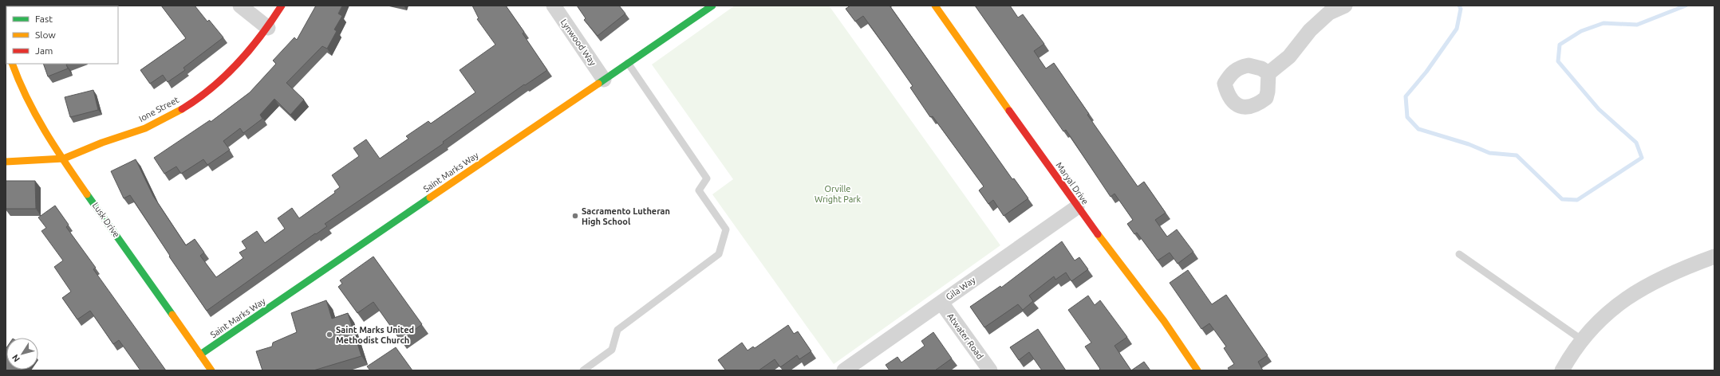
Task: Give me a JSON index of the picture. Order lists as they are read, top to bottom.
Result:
{
  "streets": {
    "street": [
      "Lynwood Way",
      "Ione Street",
      "Saint Marks Way",
      "Maryal Drive",
      "Lusk Drive",
      "Gila Way",
      "Atwater Road"
    ]
  },
  "crossings": [
    ["Lynwood Way", "Saint Marks Way"],
    ["Ione Street", "Lusk Drive"],
    ["Saint Marks Way", "Lusk Drive"],
    ["Maryal Drive", "Gila Way"],
    ["Gila Way", "Atwater Road"]
  ],
  "parks": ["Orville Wright Park"],
  "places": ["Sacramento Lutheran High School", "Saint Marks United Methodist Church"],
  "legend": ["Fast", "Slow", "Jam"],
  "north": "bottom left"
}
